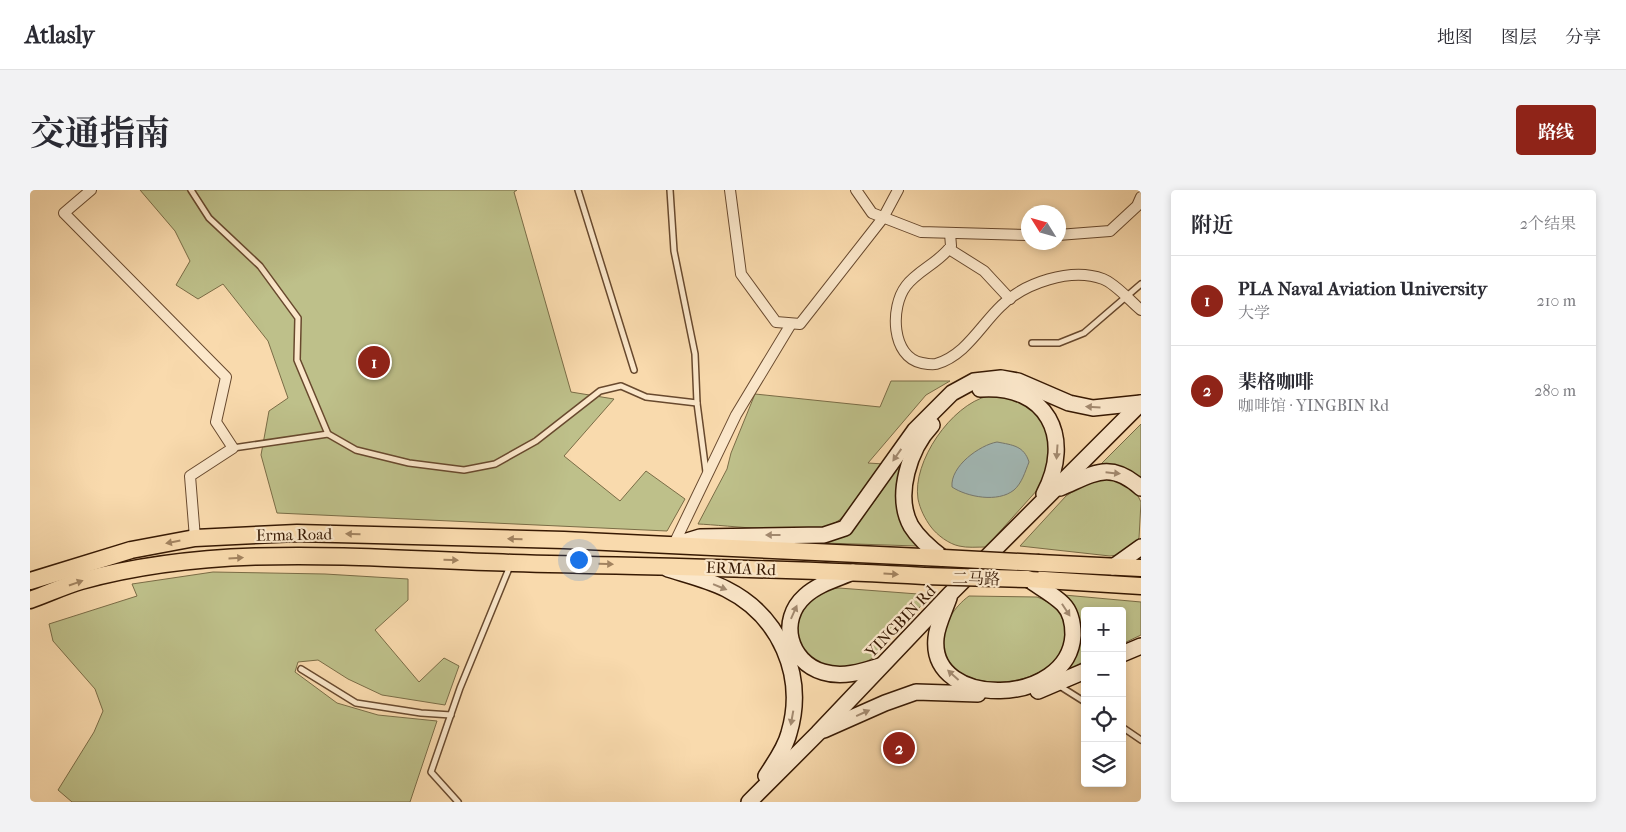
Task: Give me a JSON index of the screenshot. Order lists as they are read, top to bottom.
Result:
{
  "streets": {
    "main road": [
      "Erma Road",
      "ERMA Rd",
      "二马路",
      "YINGBIN Rd"
    ]
  },
  "crossings": [
    ["Erma Road", "ERMA Rd"],
    ["ERMA Rd", "二马路"]
  ],
  "north": "top left",
  "page": {
    "header": "Atlasly",
    "nav": ["地图", "图层", "分享"],
    "title": "交通指南",
    "buttons": "路线",
    "heading": ["附近", "2个结果"],
    "list": [
      {
        "mark": "1",
        "name": "PLA Naval Aviation University",
        "note": "大学",
        "value": "210 m"
      },
      {
        "mark": "2",
        "name": "棐格咖啡",
        "note": "咖啡馆 · YINGBIN Rd",
        "value": "280 m"
      }
    ],
    "pins": ["1", "2"],
    "map_buttons": ["+", "−"]
  }
}
